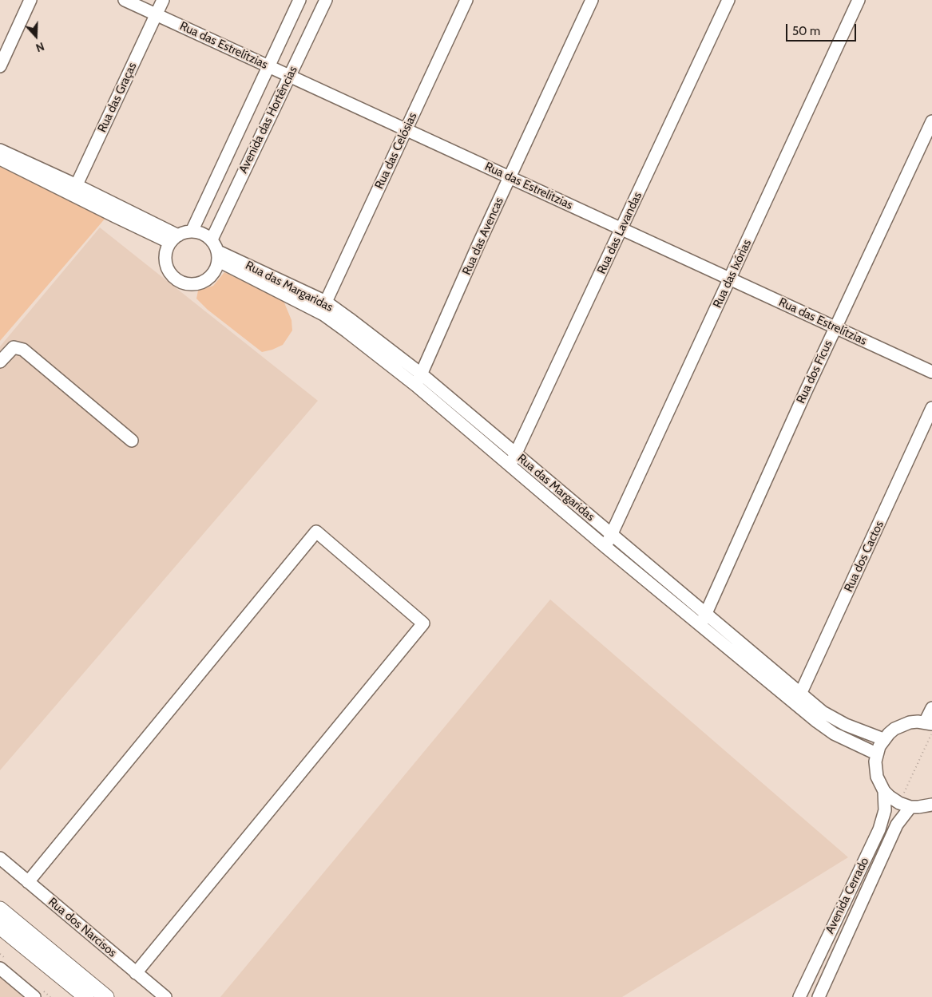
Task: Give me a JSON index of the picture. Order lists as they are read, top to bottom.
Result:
{
  "streets": {
    "street": [
      "Rua das Estrelítzias",
      "Rua das Graças",
      "Avenida das Hortências",
      "Rua das Celósias",
      "Rua das Lavandas",
      "Rua das Avencas",
      "Rua das Ixórias",
      "Rua das Margaridas",
      "Rua dos Fícus",
      "Rua dos Cactos",
      "Avenida Cerrado",
      "Rua dos Narcisos"
    ]
  },
  "crossings": [
    ["Rua das Estrelítzias", "Rua das Graças"],
    ["Rua das Estrelítzias", "Avenida das Hortências"],
    ["Rua das Estrelítzias", "Rua das Celósias"],
    ["Rua das Estrelítzias", "Rua das Lavandas"],
    ["Rua das Estrelítzias", "Rua das Avencas"],
    ["Rua das Estrelítzias", "Rua das Ixórias"],
    ["Rua das Estrelítzias", "Rua dos Fícus"],
    ["Avenida das Hortências", "Rua das Margaridas"],
    ["Rua das Celósias", "Rua das Margaridas"],
    ["Rua das Lavandas", "Rua das Margaridas"],
    ["Rua das Avencas", "Rua das Margaridas"],
    ["Rua das Ixórias", "Rua das Margaridas"],
    ["Rua das Margaridas", "Rua dos Fícus"],
    ["Rua das Margaridas", "Rua dos Cactos"]
  ],
  "scale_bar": "50 m",
  "north": "bottom"
}
